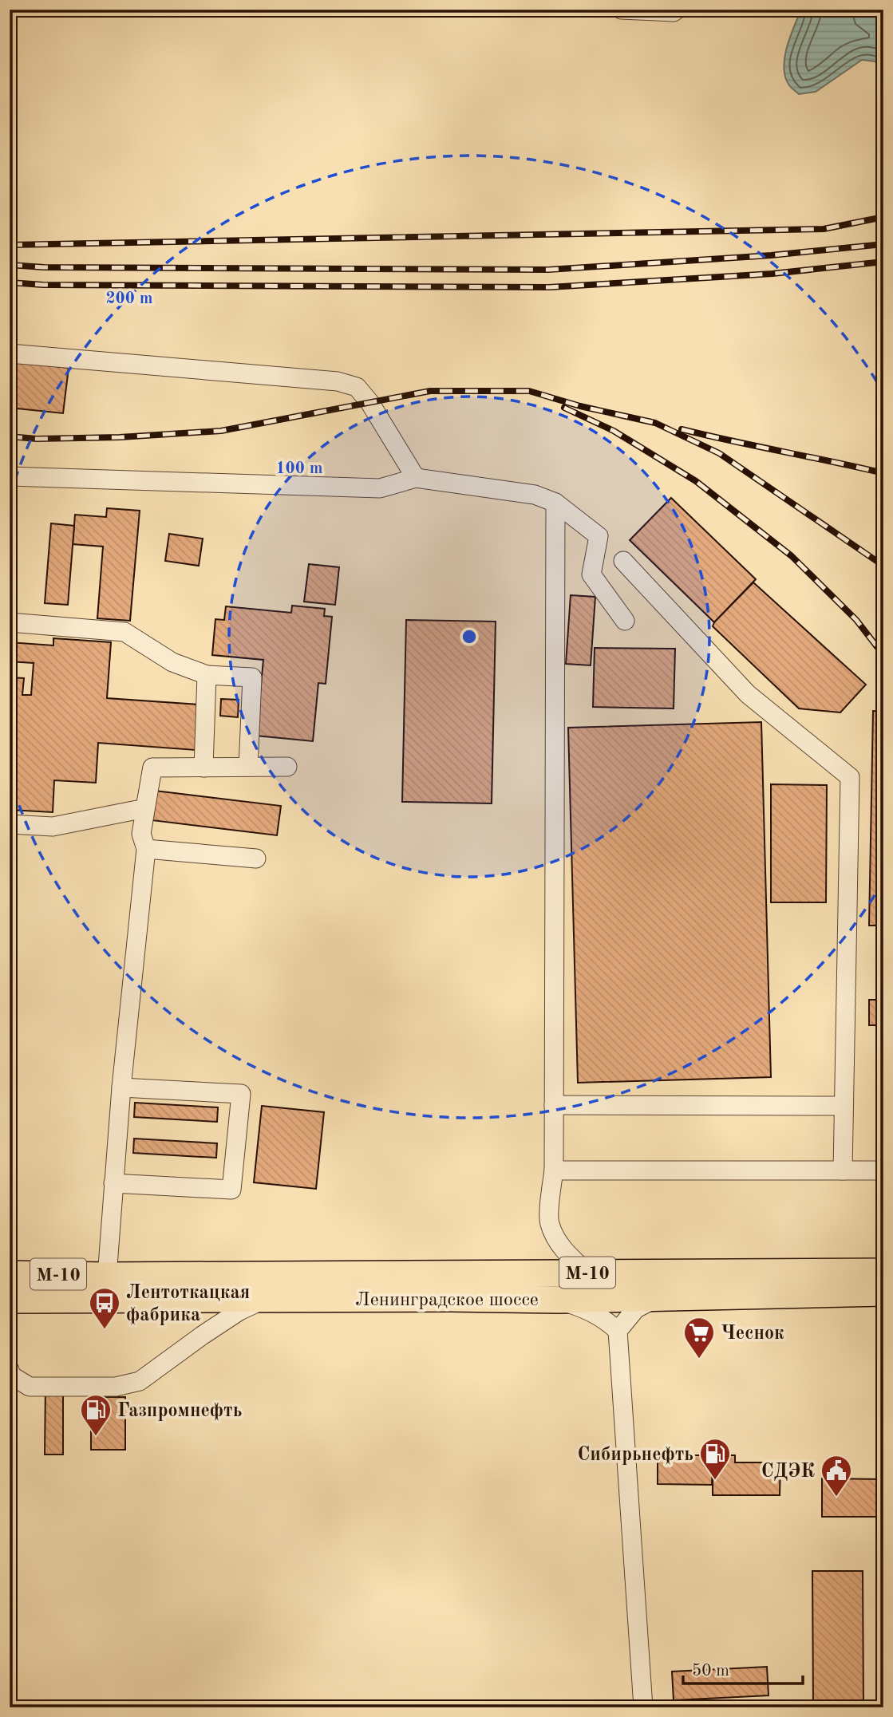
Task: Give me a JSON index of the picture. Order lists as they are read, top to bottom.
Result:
{
  "streets": {
    "highway": ["М-10", "Ленинградское шоссе"]
  },
  "places": {
    "bus stop": ["Лентоткацкая фабрика"],
    "supermarket": ["Чеснок"],
    "fuel station": ["Газпромнефть", "Сибирьнефть"],
    "public building": ["СДЭК"]
  },
  "scale_bar": "50 m",
  "rings": ["200 m", "100 m"]
}
